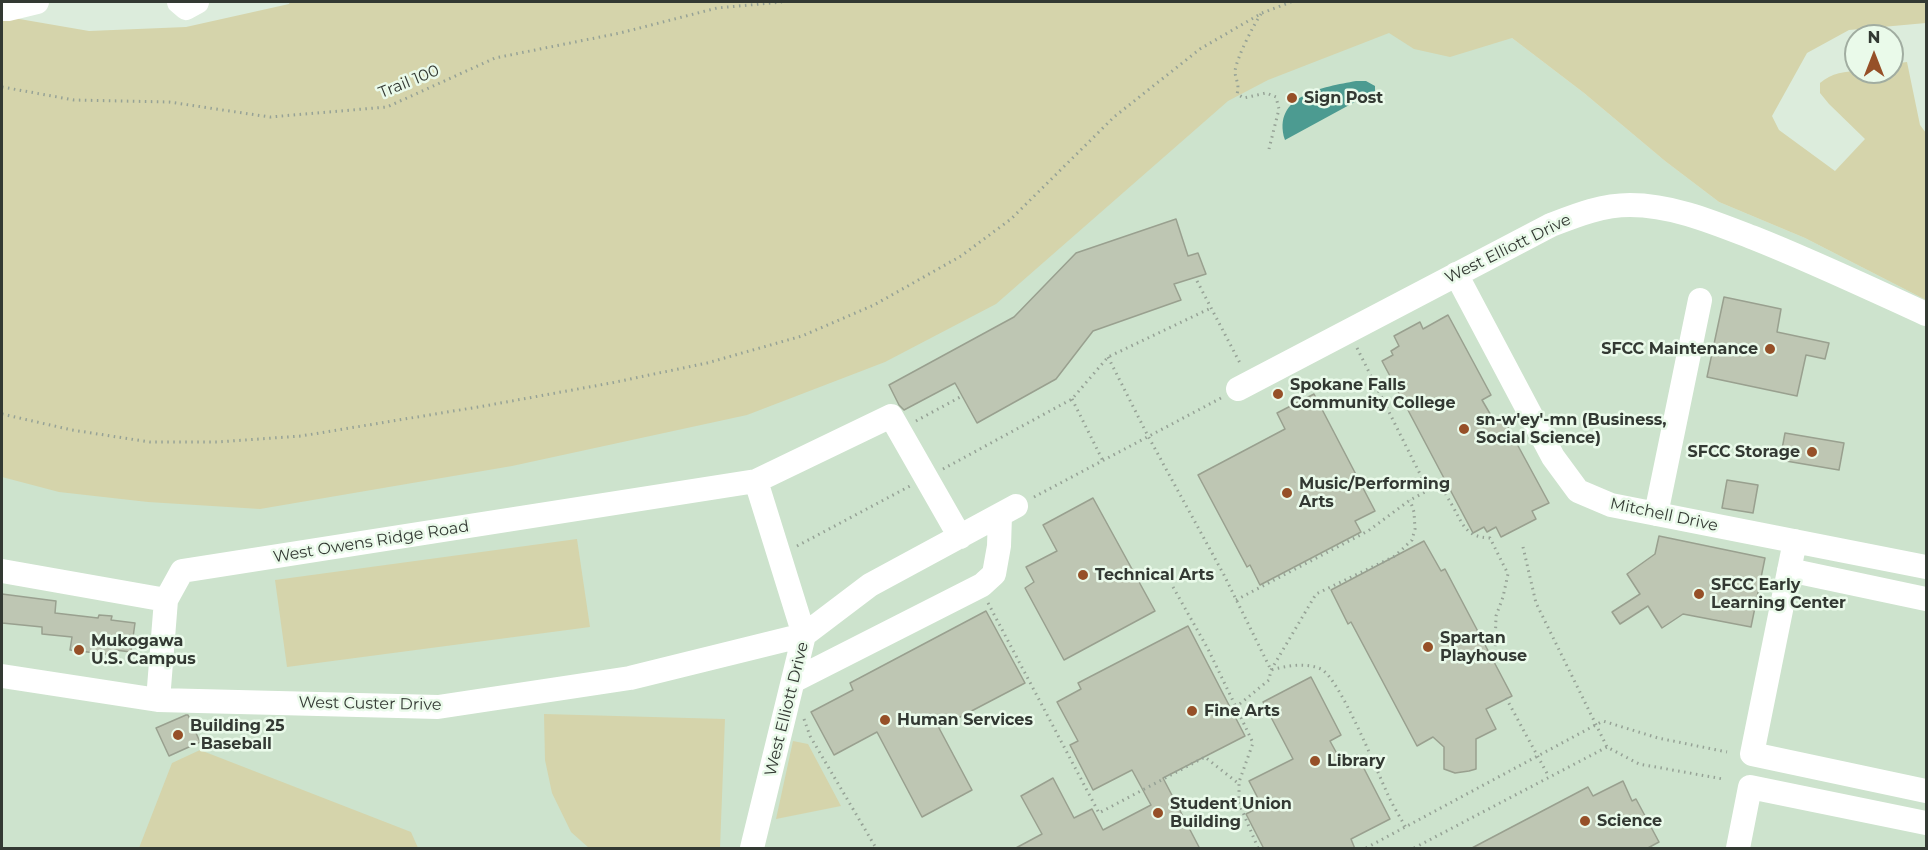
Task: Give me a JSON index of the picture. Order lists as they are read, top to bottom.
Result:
{
  "streets": {
    "street": [
      "West Elliott Drive",
      "Mitchell Drive",
      "West Owens Ridge Road",
      "West Custer Drive"
    ],
    "path": ["Trail 100"]
  },
  "crossings": [
    ["West Elliott Drive", "Mitchell Drive"],
    ["West Elliott Drive", "West Custer Drive"]
  ],
  "places": [
    "Sign Post",
    "SFCC Maintenance",
    "Spokane Falls Community College",
    "sn-w'ey'-mn (Business, Social Science)",
    "SFCC Storage",
    "Music/Performing Arts",
    "Technical Arts",
    "SFCC Early Learning Center",
    "Spartan Playhouse",
    "Mukogawa U.S. Campus",
    "Fine Arts",
    "Human Services",
    "Building 25 - Baseball",
    "Library",
    "Student Union Building",
    "Science"
  ],
  "north": "top"
}
